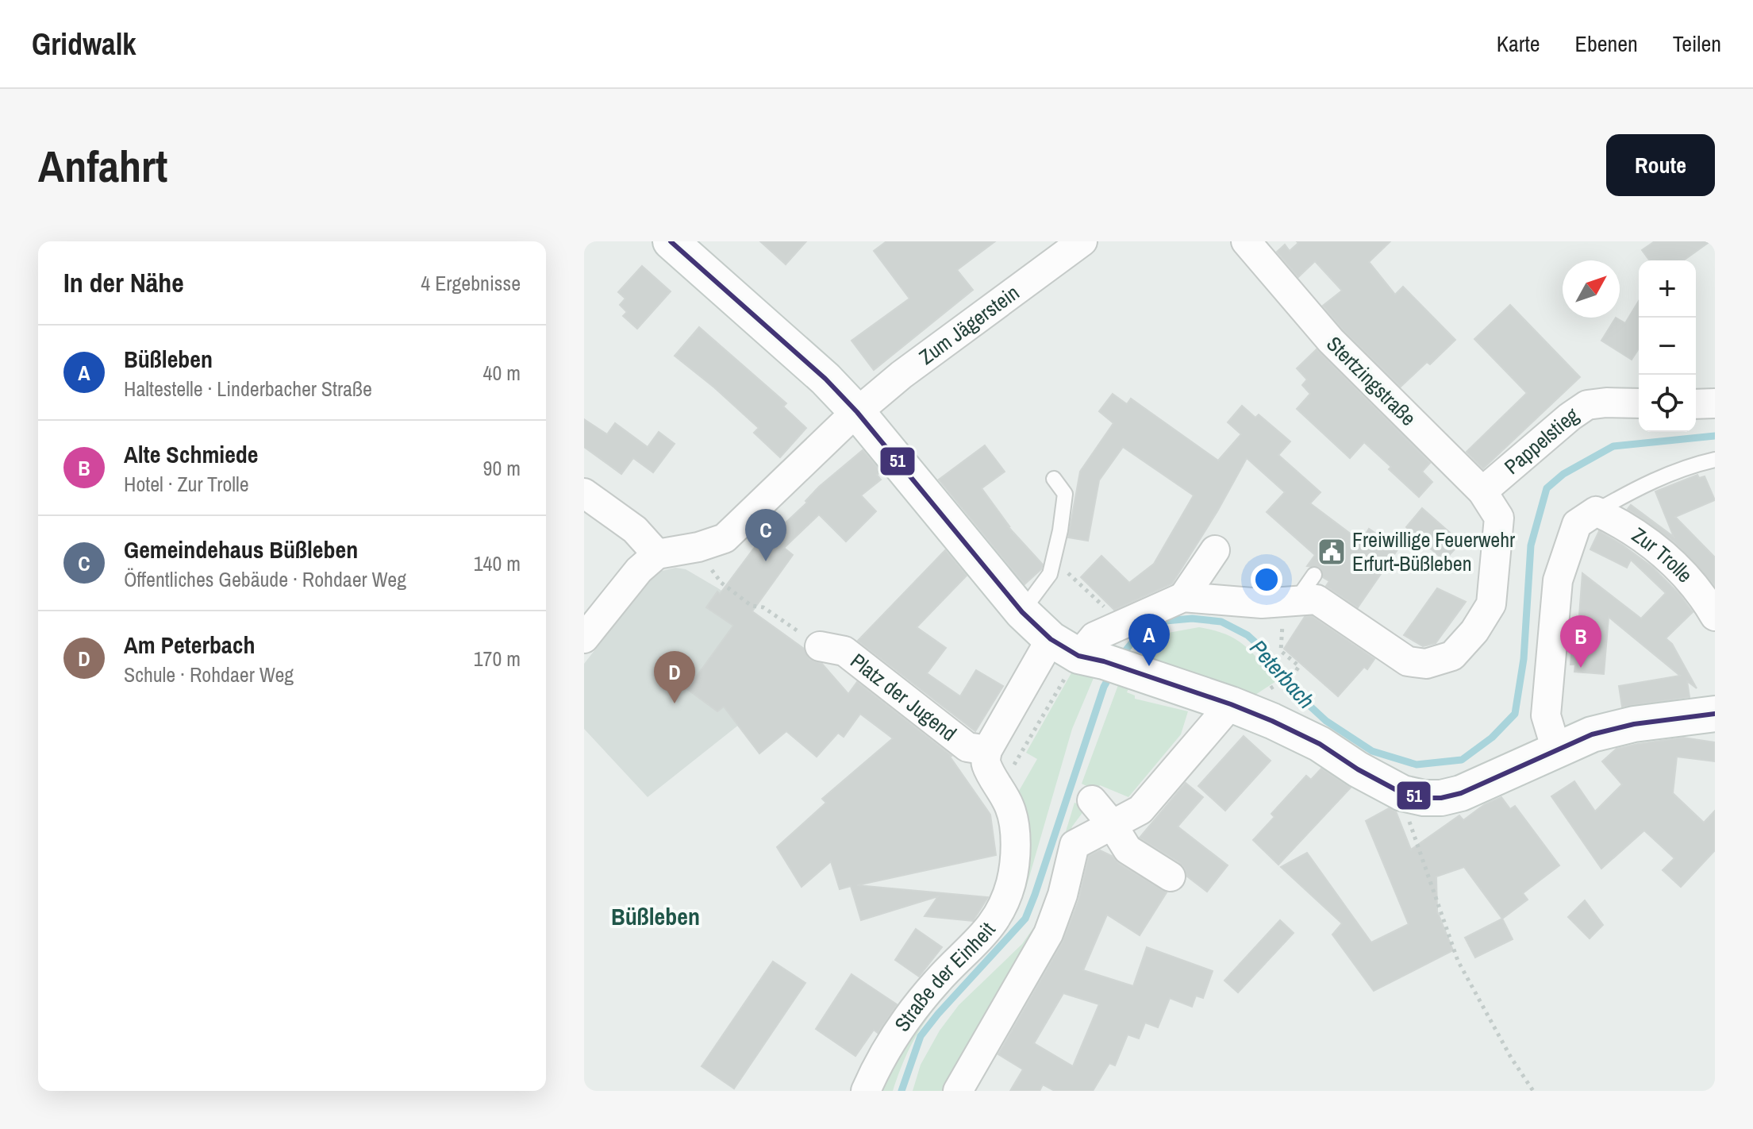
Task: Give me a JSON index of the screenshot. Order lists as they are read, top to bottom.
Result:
{
  "streets": {
    "street": [
      "Zum Jägerstein",
      "Stertzingstraße",
      "Pappelstieg",
      "Zur Trolle",
      "Platz der Jugend",
      "Straße der Einheit"
    ]
  },
  "crossings": [
    ["Stertzingstraße", "Pappelstieg"]
  ],
  "districts": ["Büßleben"],
  "water": ["Peterbach"],
  "places": {
    "public building": ["Freiwillige Feuerwehr Erfurt-Büßleben"]
  },
  "lines": ["transit line 51"],
  "north": "top right",
  "page": {
    "header": "Gridwalk",
    "nav": ["Karte", "Ebenen", "Teilen"],
    "buttons": "Route",
    "title": "Anfahrt",
    "heading": ["In der Nähe", "4 Ergebnisse"],
    "map_buttons": ["+", "−"],
    "list": [
      {
        "mark": "A",
        "name": "Büßleben",
        "note": "Haltestelle · Linderbacher Straße",
        "value": "40 m"
      },
      {
        "mark": "B",
        "name": "Alte Schmiede",
        "note": "Hotel · Zur Trolle",
        "value": "90 m"
      },
      {
        "mark": "C",
        "name": "Gemeindehaus Büßleben",
        "note": "Öffentliches Gebäude · Rohdaer Weg",
        "value": "140 m"
      },
      {
        "mark": "D",
        "name": "Am Peterbach",
        "note": "Schule · Rohdaer Weg",
        "value": "170 m"
      }
    ],
    "pins": [
      "C",
      "A",
      "B",
      "D"
    ]
  }
}
